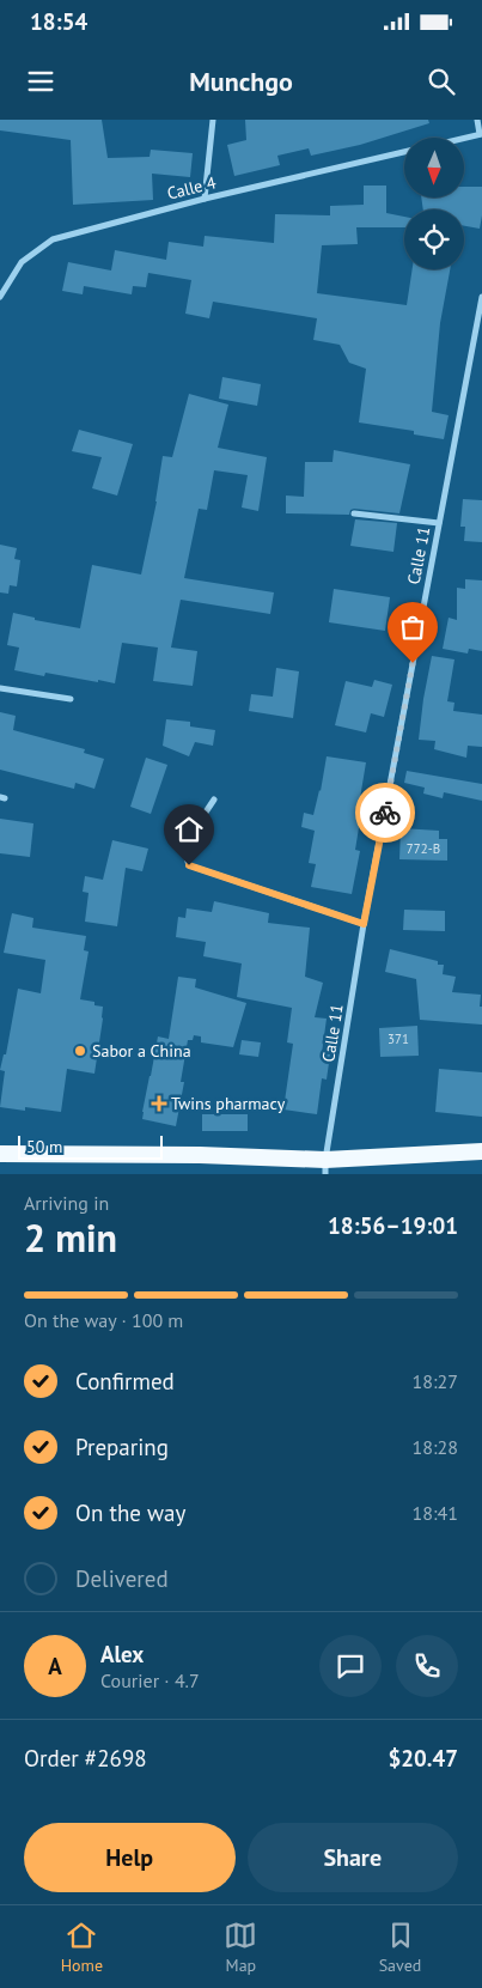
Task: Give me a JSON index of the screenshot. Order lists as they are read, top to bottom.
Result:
{
  "streets": {
    "street": ["Calle 4", "Calle 11"]
  },
  "places": {
    "other": ["Sabor a China"],
    "health": ["Twins pharmacy"]
  },
  "house_numbers": ["772-B", "371"],
  "scale_bar": "50 m",
  "north": "bottom",
  "page": {
    "status": "18:54",
    "header": "Munchgo",
    "scale": "50 m",
    "heading": ["2 min", "Arriving in", "18:56–19:01"],
    "panel": [
      "Alex",
      "Courier · 4.7",
      "Order #2698",
      "$20.47"
    ],
    "bar": "On the way · 100 m",
    "list": [
      ["Confirmed", "18:27"],
      ["Preparing", "18:28"],
      ["On the way", "18:41"],
      "Delivered"
    ],
    "round": "A",
    "buttons": ["Help", "Share"],
    "tabs": ["Home", "Map", "Saved"]
  }
}
